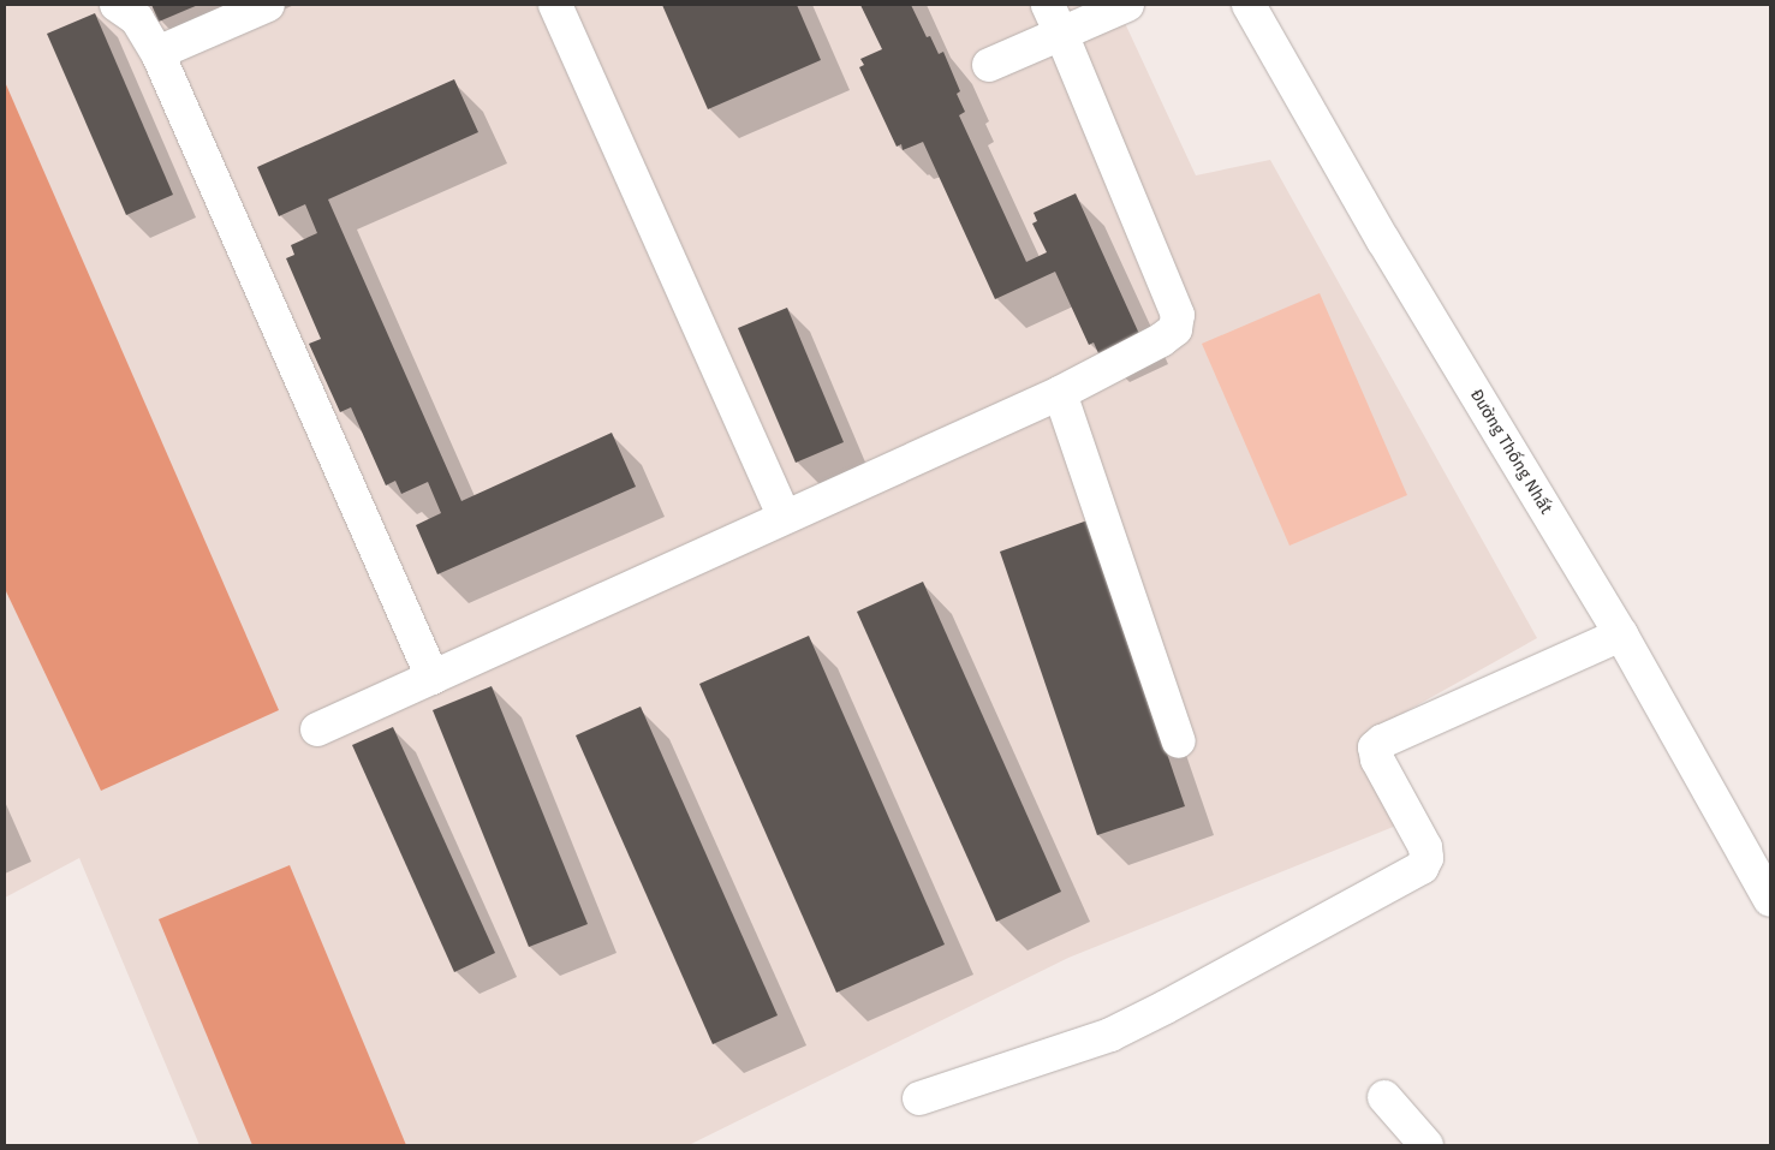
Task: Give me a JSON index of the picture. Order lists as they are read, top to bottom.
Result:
{
  "streets": {
    "street": ["Đường Thống Nhất"]
  }
}
